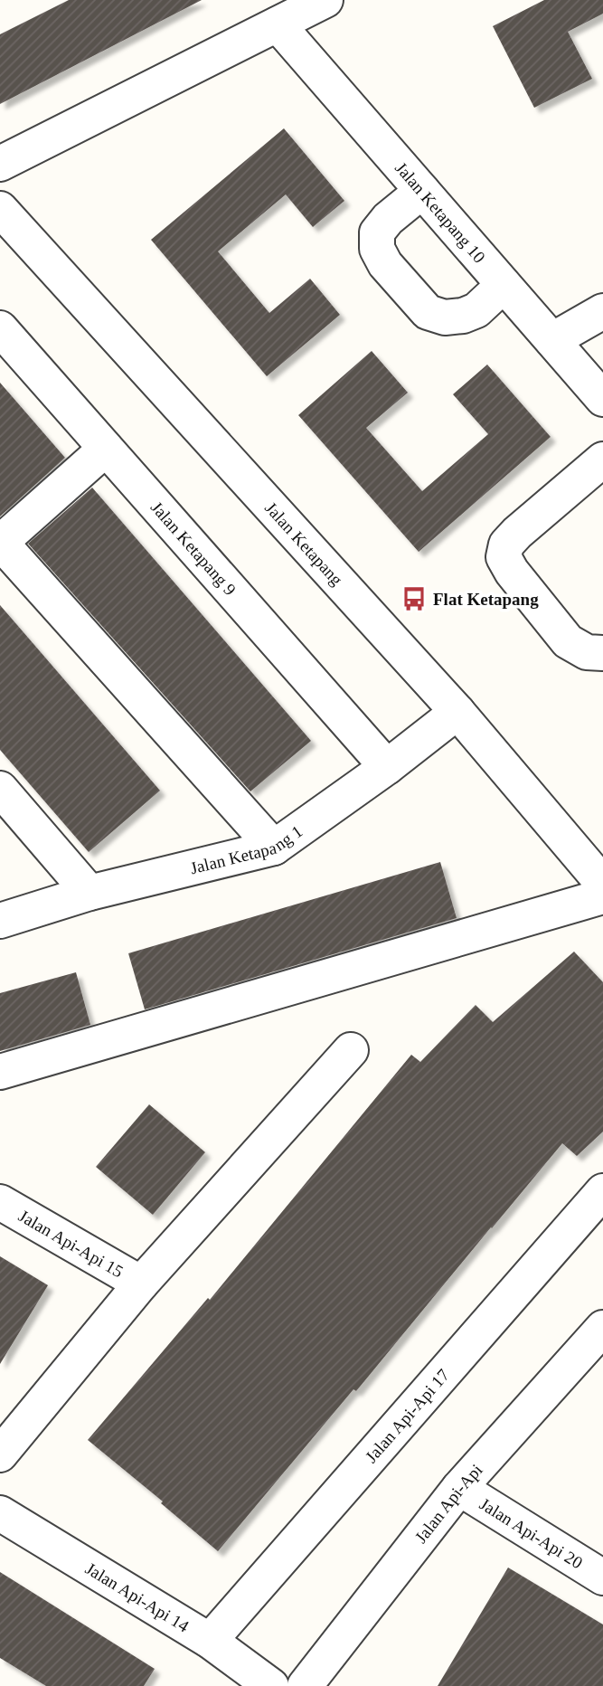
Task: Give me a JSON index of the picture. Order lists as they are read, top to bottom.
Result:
{
  "streets": {
    "street": [
      "Jalan Ketapang 10",
      "Jalan Ketapang",
      "Jalan Ketapang 9",
      "Jalan Ketapang 1",
      "Jalan Api-Api 15",
      "Jalan Api-Api 17",
      "Jalan Api-Api",
      "Jalan Api-Api 20",
      "Jalan Api-Api 14"
    ]
  },
  "crossings": [
    ["Jalan Ketapang", "Jalan Ketapang 1"],
    ["Jalan Ketapang 9", "Jalan Ketapang 1"],
    ["Jalan Api-Api 17", "Jalan Api-Api 14"],
    ["Jalan Api-Api", "Jalan Api-Api 20"]
  ],
  "places": {
    "bus stop": ["Flat Ketapang"]
  }
}
